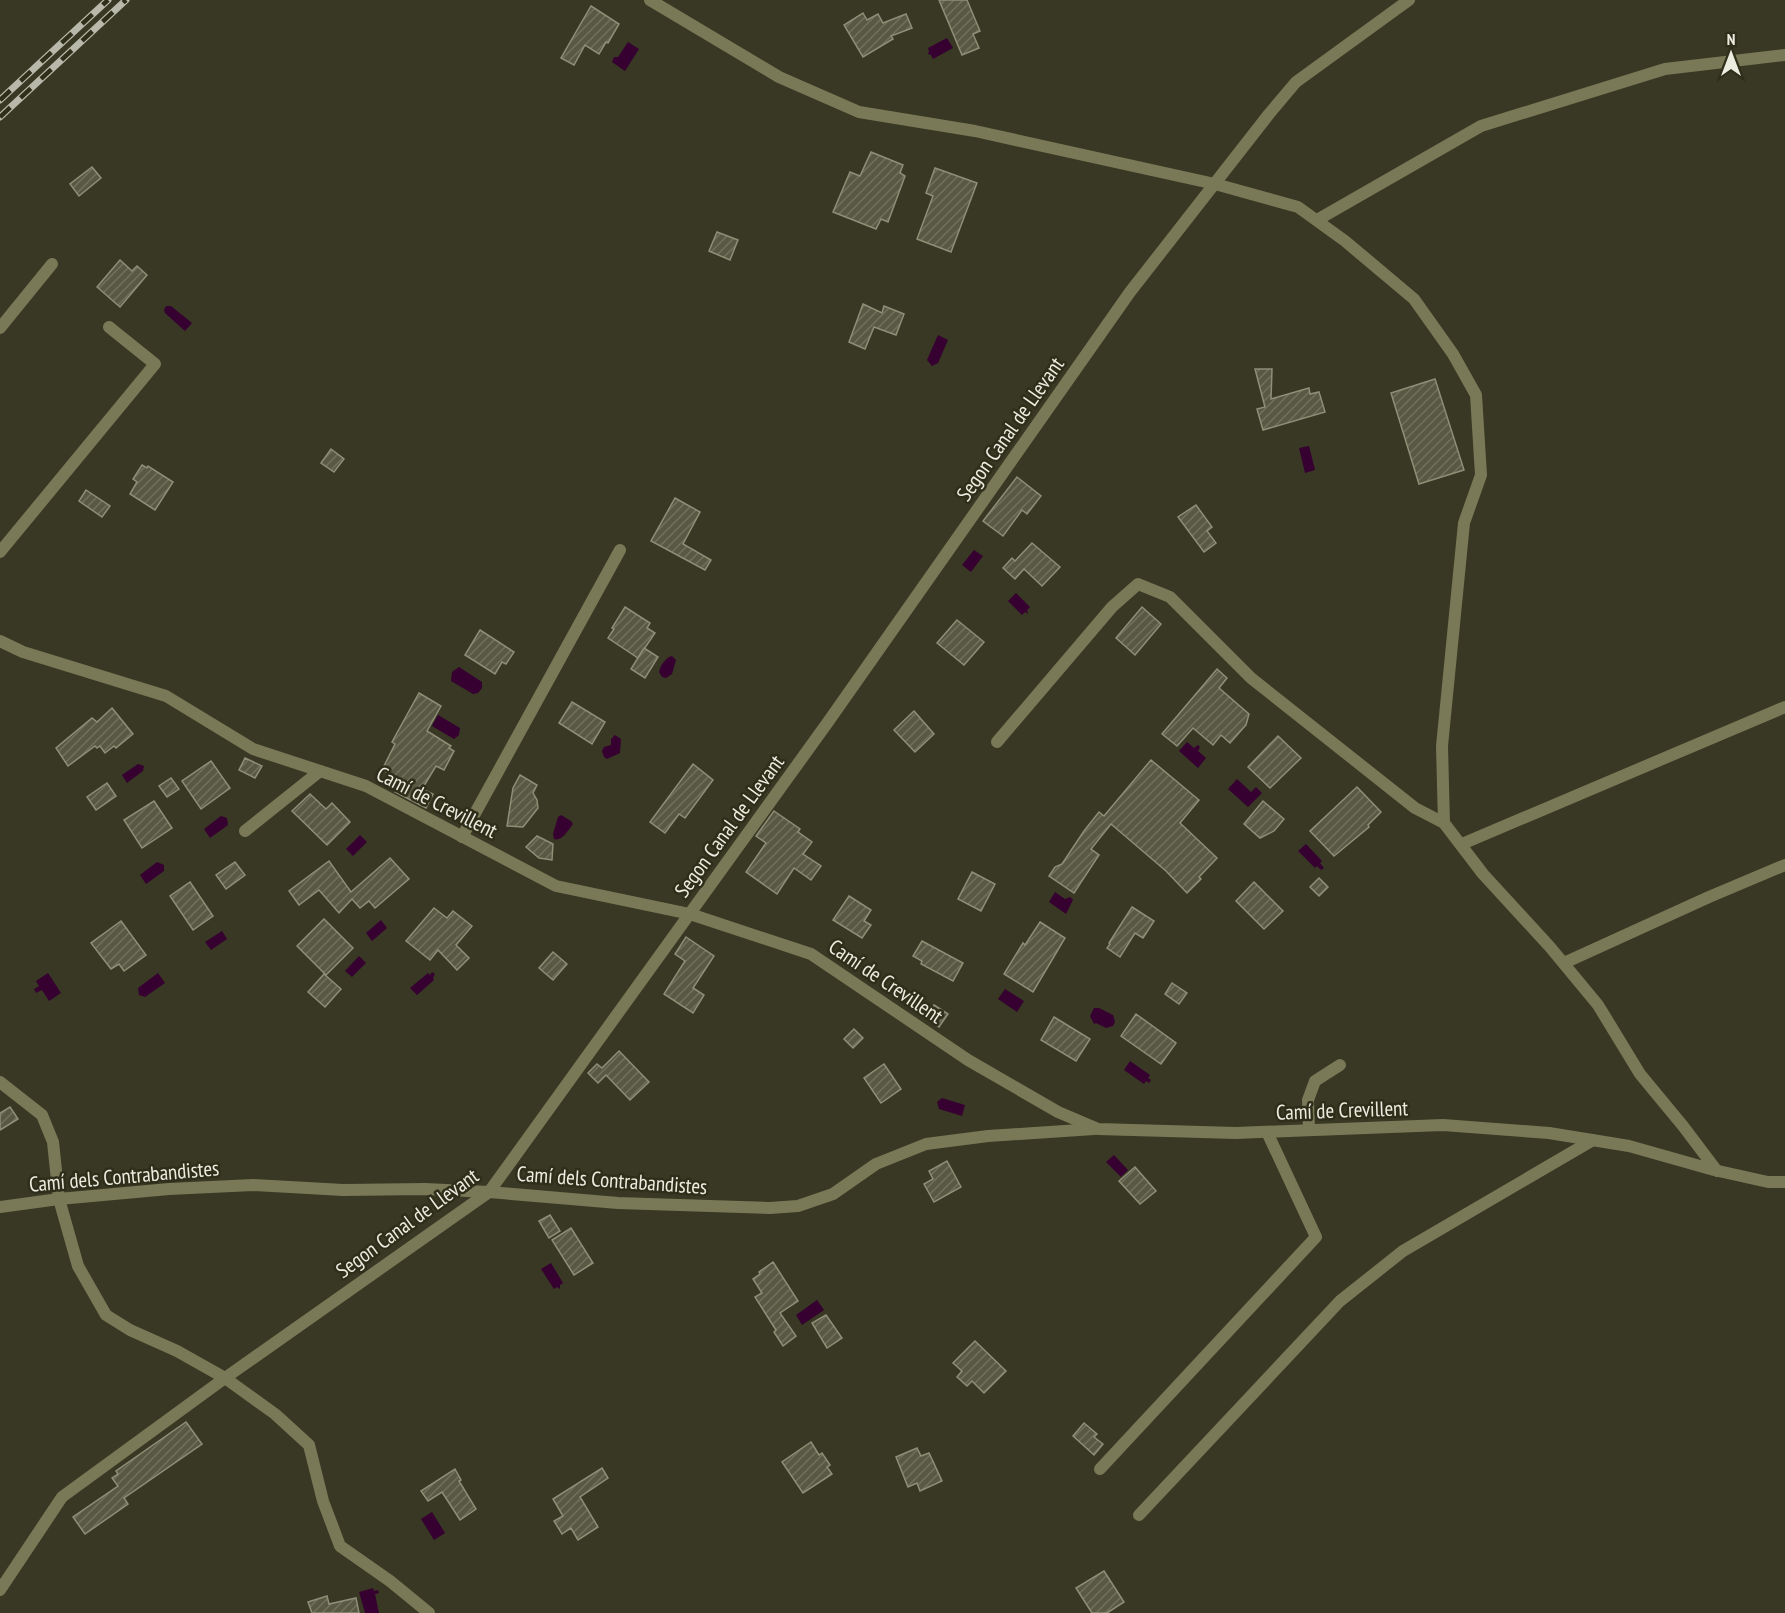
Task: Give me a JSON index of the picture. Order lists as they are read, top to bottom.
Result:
{
  "streets": {
    "street": ["Segon Canal de Llevant", "Camí de Crevillent", "Camí dels Contrabandistes"]
  },
  "crossings": [
    ["Segon Canal de Llevant", "Camí de Crevillent"],
    ["Segon Canal de Llevant", "Camí dels Contrabandistes"],
    ["Camí de Crevillent", "Camí dels Contrabandistes"]
  ],
  "north": "top"
}
